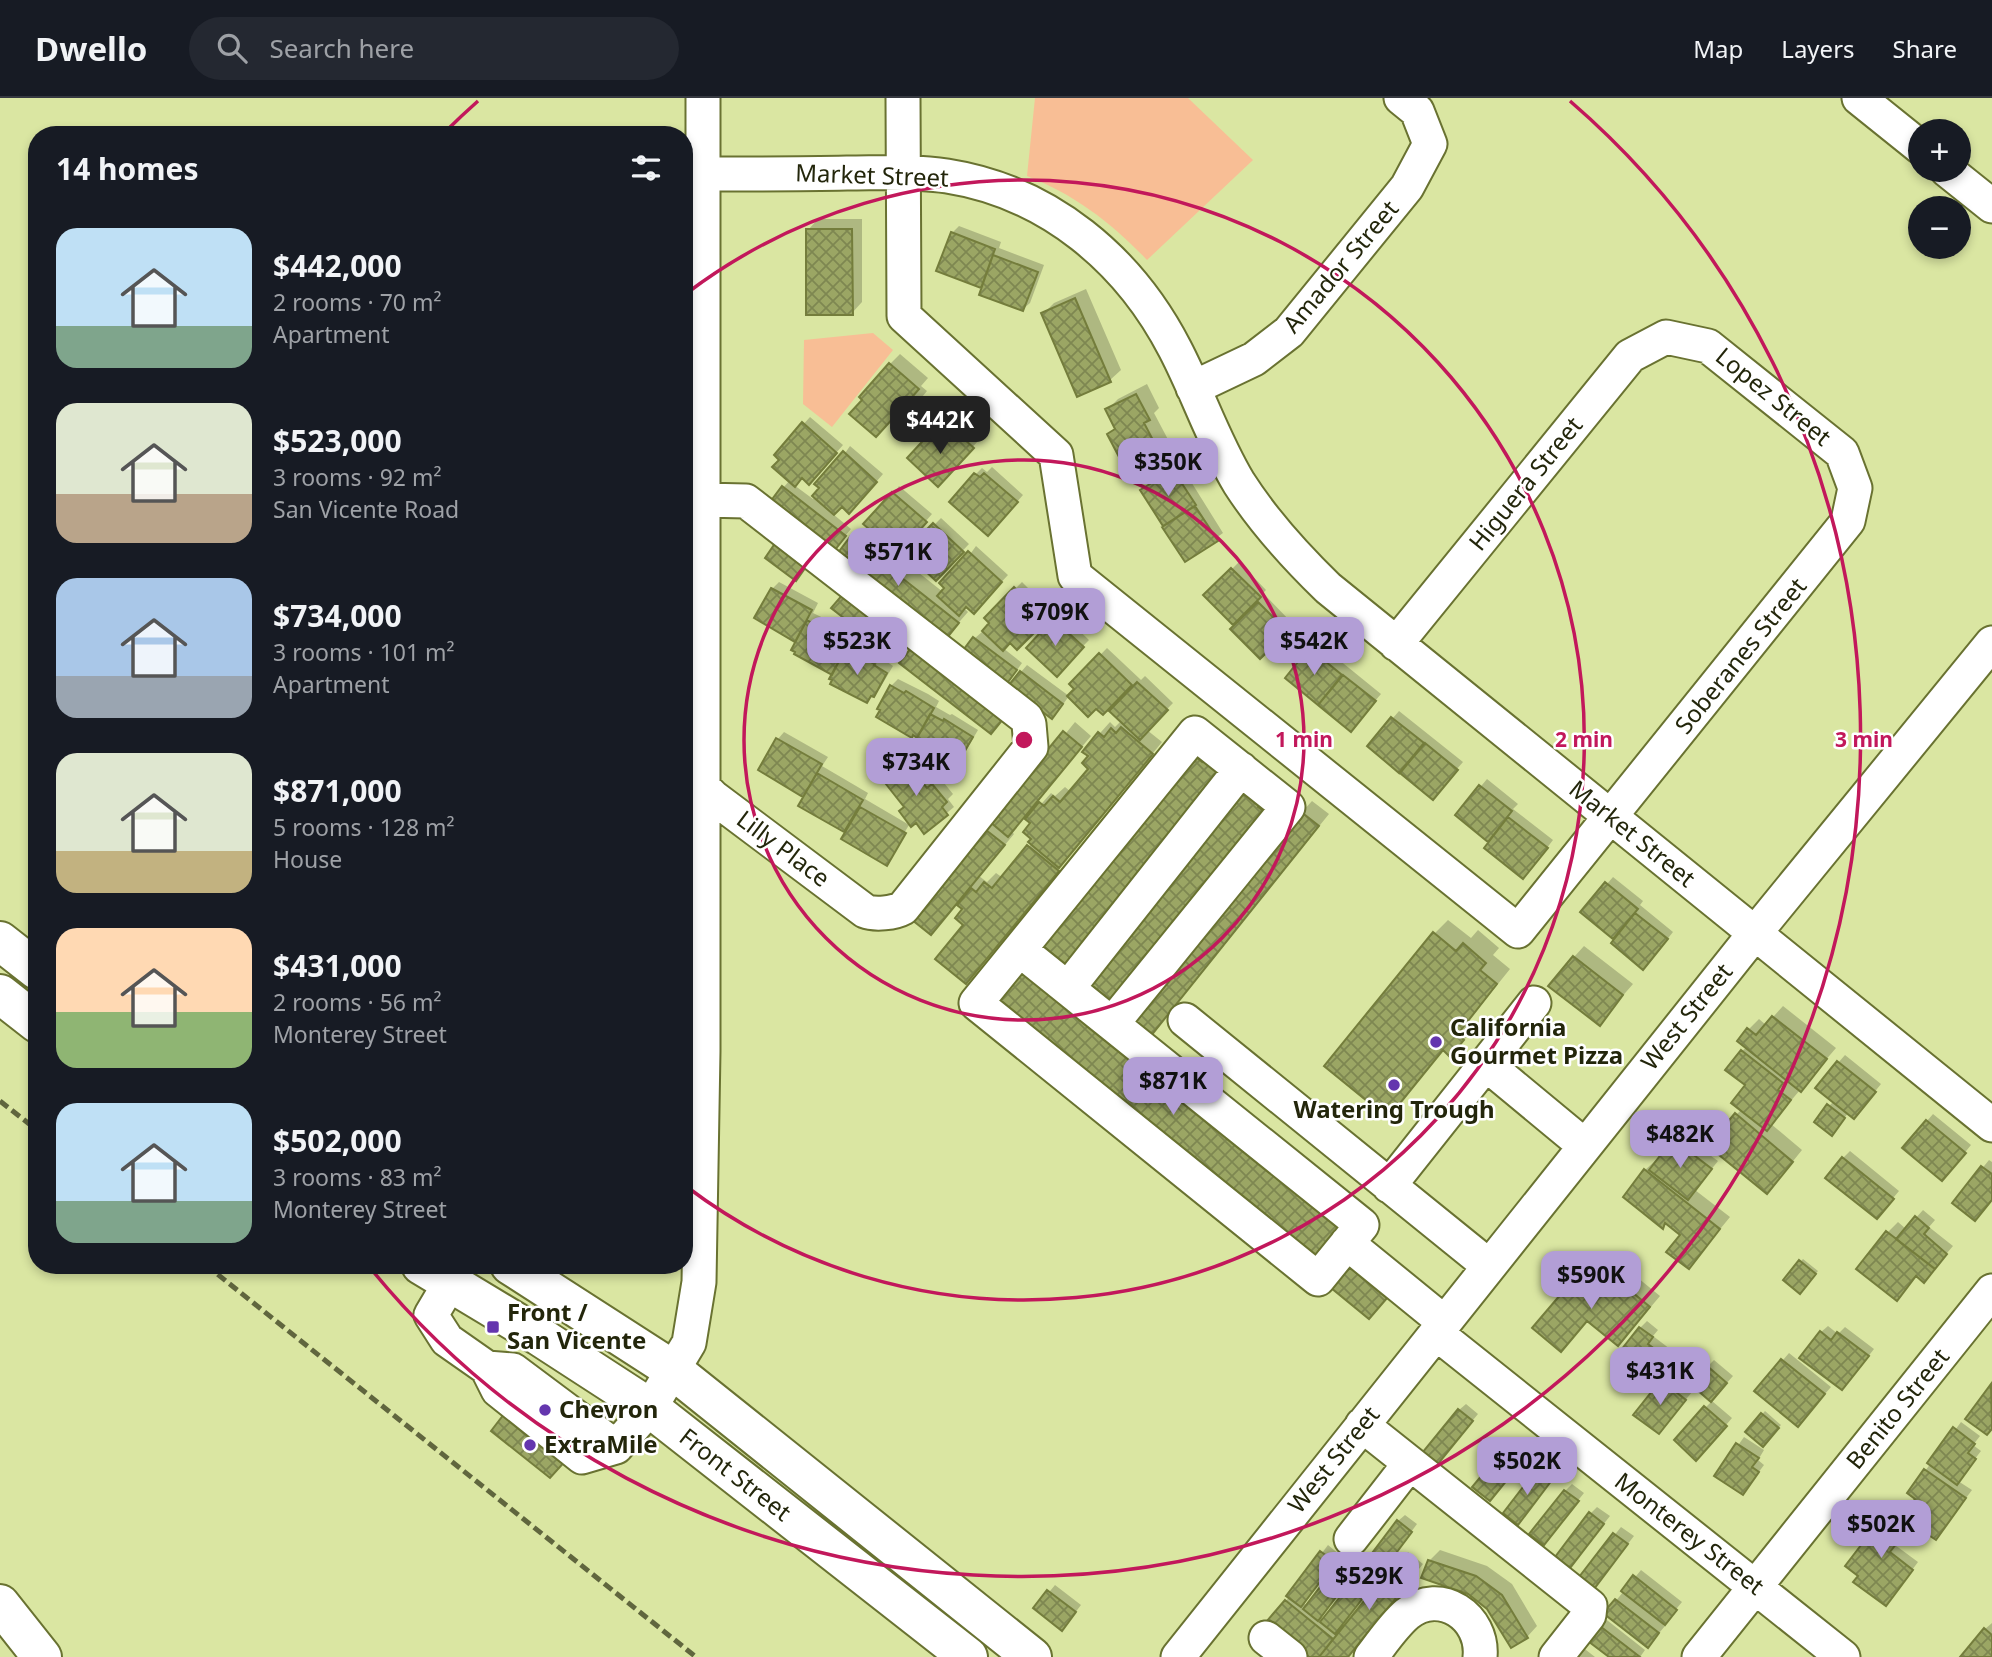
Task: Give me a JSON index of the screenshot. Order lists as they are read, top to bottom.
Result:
{
  "streets": {
    "main road": ["Front Street"],
    "street": [
      "Market Street",
      "Amador Street",
      "Lopez Street",
      "Higuera Street",
      "Soberanes Street",
      "Lilly Place",
      "West Street",
      "Benito Street",
      "Monterey Street"
    ]
  },
  "crossings": [
    ["Market Street", "Amador Street"],
    ["Market Street", "Higuera Street"],
    ["Market Street", "Soberanes Street"],
    ["Market Street", "West Street"],
    ["Lopez Street", "Higuera Street"],
    ["Lopez Street", "Soberanes Street"],
    ["West Street", "Monterey Street"],
    ["Benito Street", "Monterey Street"]
  ],
  "places": {
    "other": [
      "California Gourmet Pizza",
      "Watering Trough",
      "Chevron",
      "ExtraMile"
    ],
    "transit": ["Front / San Vicente"]
  },
  "page": {
    "header": "Dwello",
    "search": "Search here",
    "nav": ["Map", "Layers", "Share"],
    "map_buttons": ["+", "−"],
    "heading": "14 homes",
    "list": [
      {
        "name": "$442,000",
        "note": "2 rooms · 70 m² · Apartment"
      },
      {
        "name": "$523,000",
        "note": "3 rooms · 92 m² · San Vicente Road"
      },
      {
        "name": "$734,000",
        "note": "3 rooms · 101 m² · Apartment"
      },
      {
        "name": "$871,000",
        "note": "5 rooms · 128 m² · House"
      },
      {
        "name": "$431,000",
        "note": "2 rooms · 56 m² · Monterey Street"
      },
      {
        "name": "$502,000",
        "note": "3 rooms · 83 m² · Monterey Street"
      }
    ],
    "price": [
      "$442K",
      "$350K",
      "$571K",
      "$709K",
      "$523K",
      "$542K",
      "$734K",
      "$871K",
      "$482K",
      "$590K",
      "$431K",
      "$502K",
      "$502K",
      "$529K"
    ]
  },
  "rings": ["1 min", "2 min", "3 min"]
}
